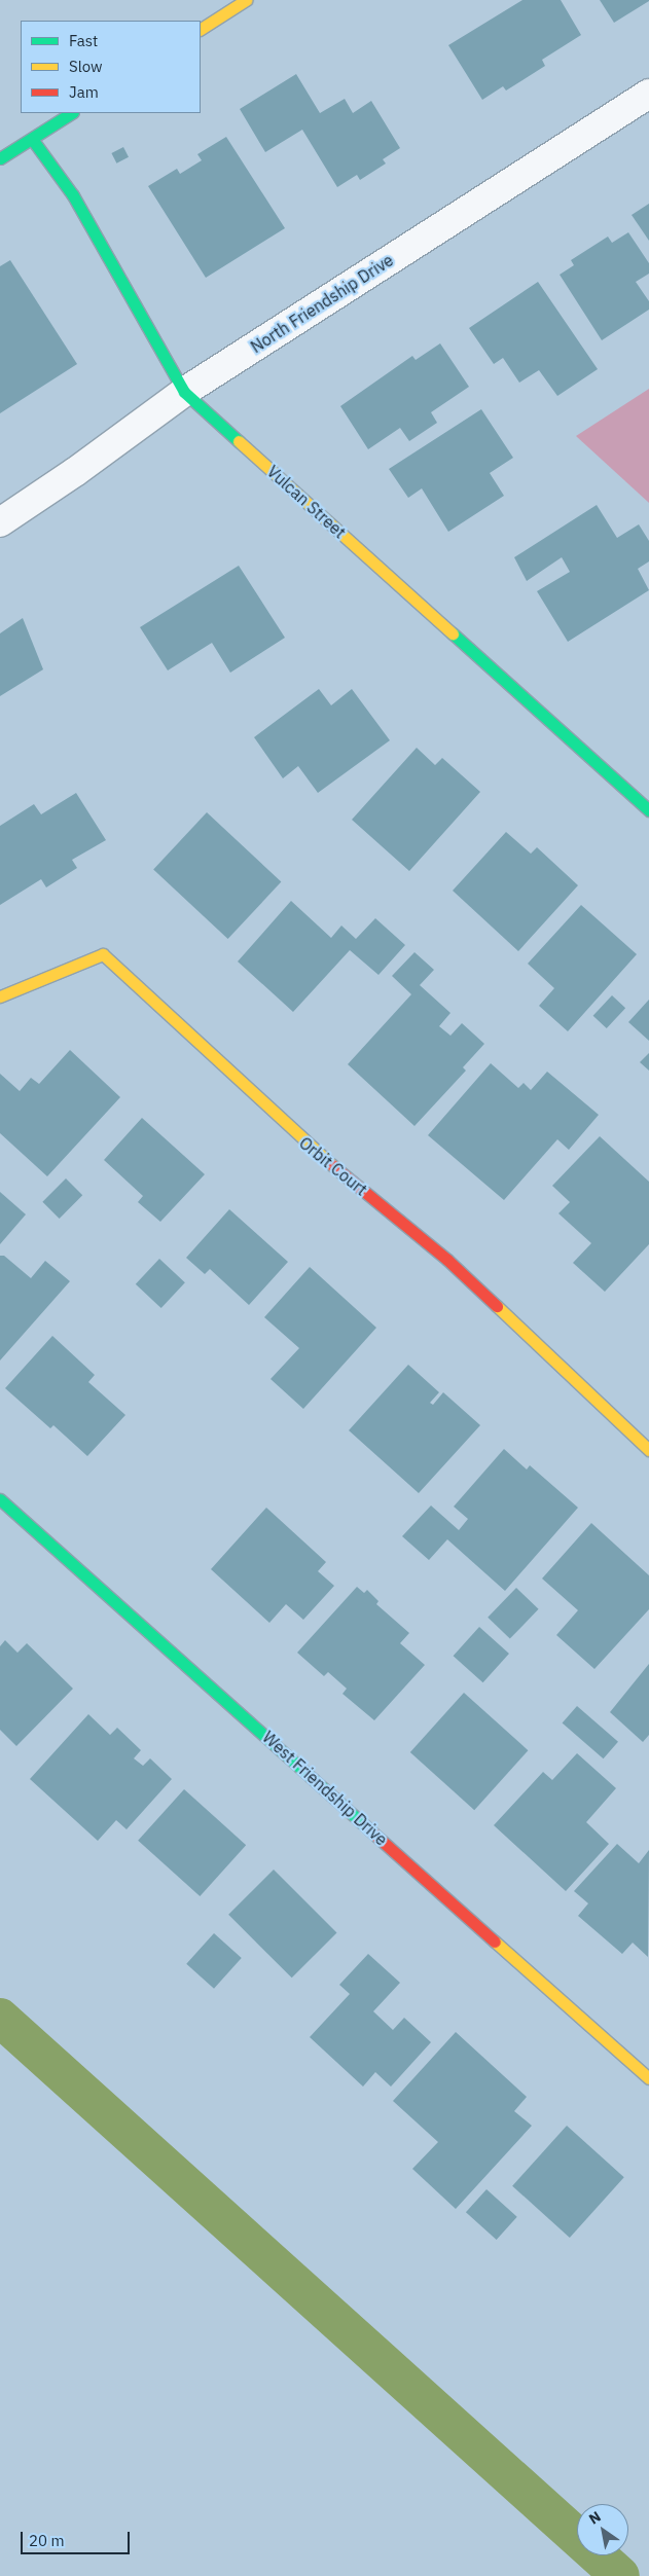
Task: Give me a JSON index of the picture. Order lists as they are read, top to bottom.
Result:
{
  "streets": {
    "street": [
      "North Friendship Drive",
      "Vulcan Street",
      "Orbit Court",
      "West Friendship Drive"
    ]
  },
  "crossings": [
    ["North Friendship Drive", "Vulcan Street"]
  ],
  "legend": ["Fast", "Slow", "Jam"],
  "scale_bar": "20 m",
  "north": "top left"
}
